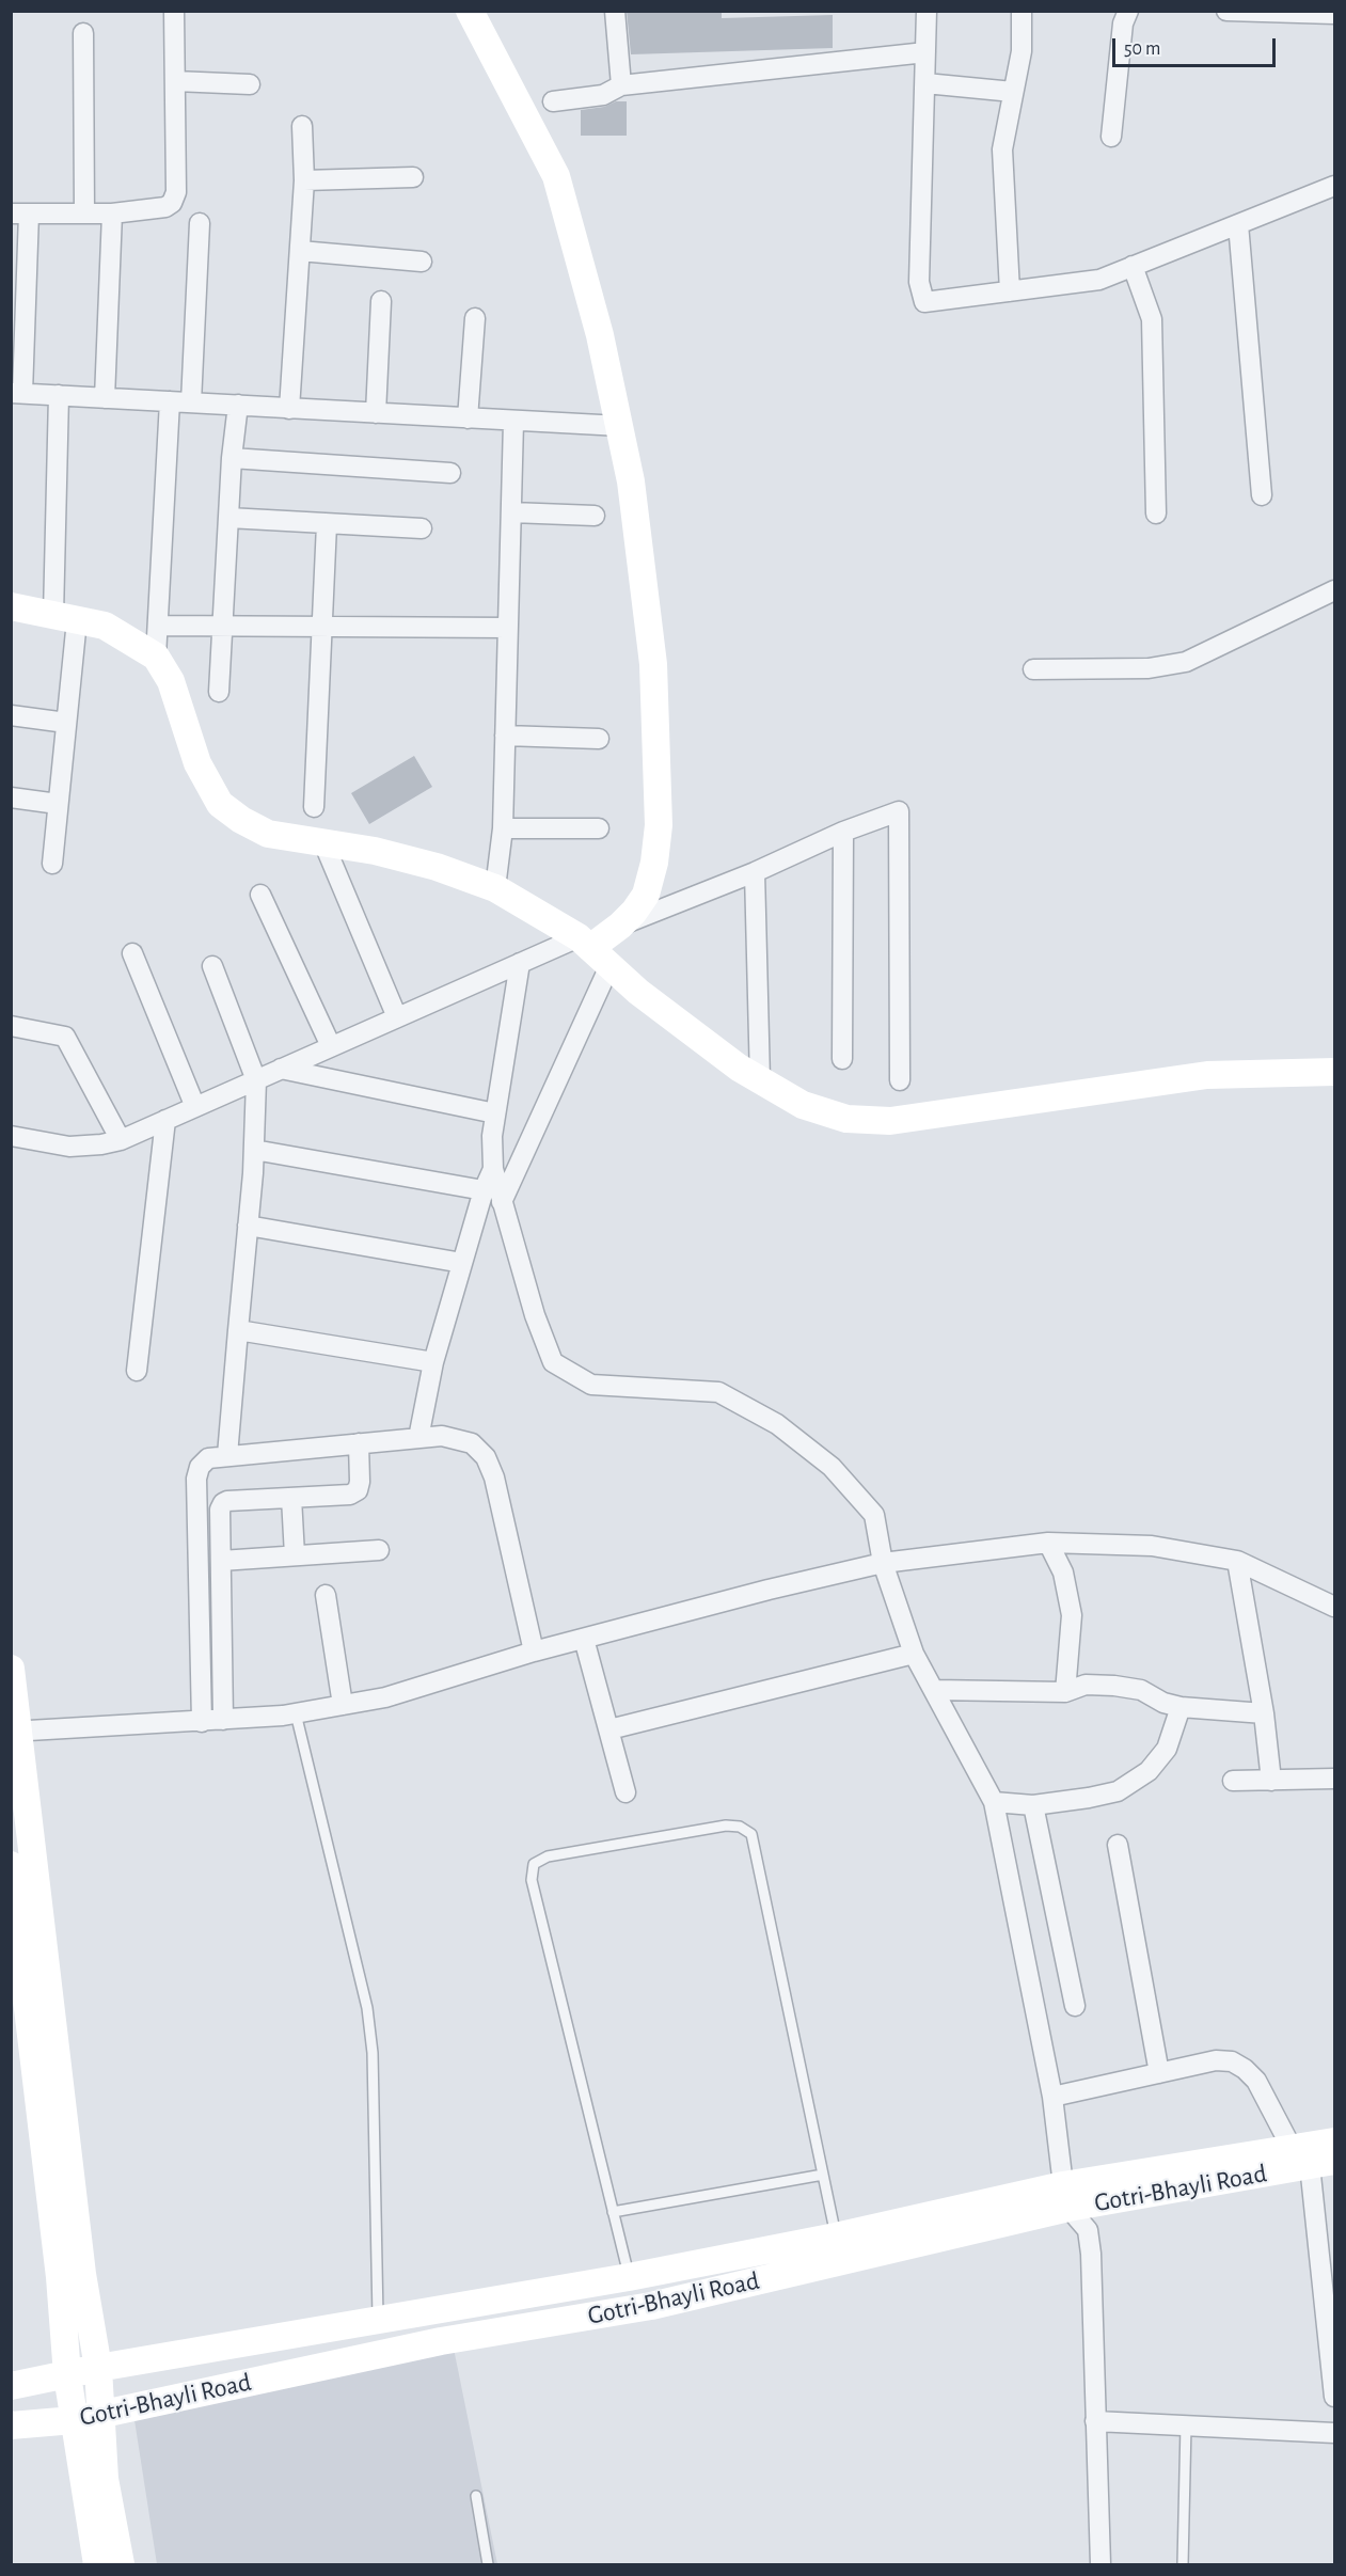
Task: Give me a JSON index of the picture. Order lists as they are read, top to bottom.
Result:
{
  "streets": {
    "street": ["Gotri-Bhayli Road"]
  },
  "scale_bar": "50 m"
}
